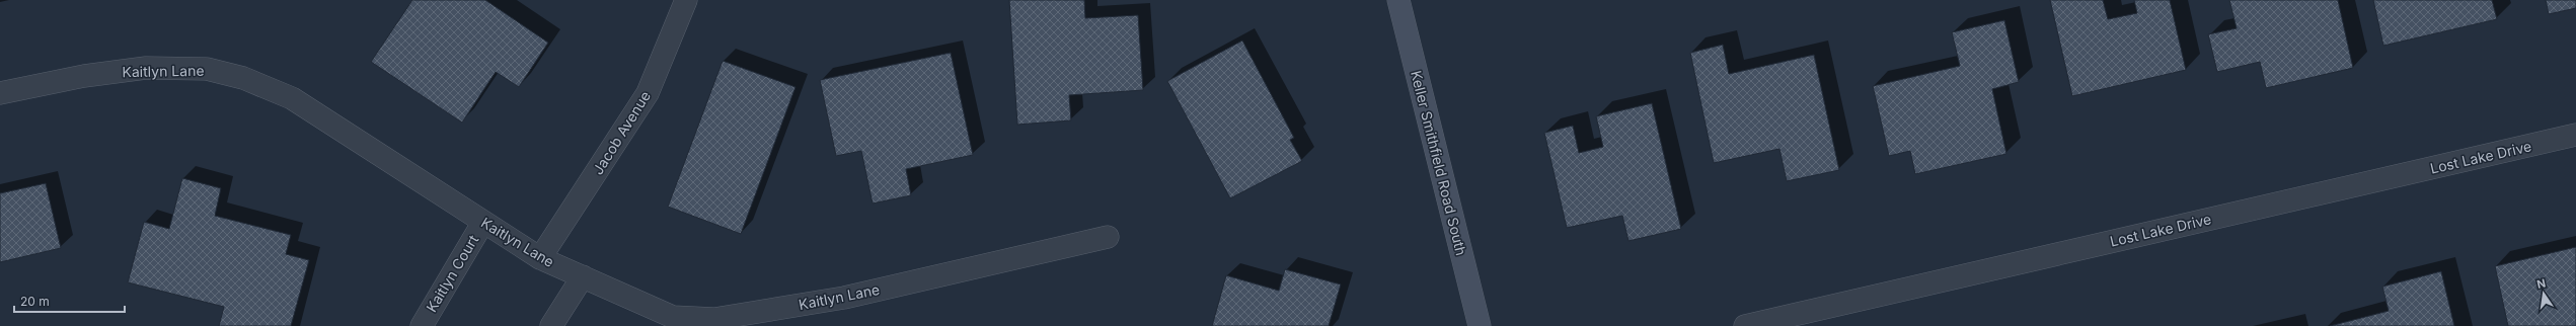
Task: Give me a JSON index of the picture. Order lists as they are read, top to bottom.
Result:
{
  "streets": {
    "main road": ["Keller Smithfield Road South"],
    "street": [
      "Kaitlyn Lane",
      "Jacob Avenue",
      "Lost Lake Drive",
      "Kaitlyn Court"
    ]
  },
  "crossings": [
    ["Kaitlyn Lane", "Jacob Avenue"],
    ["Kaitlyn Lane", "Kaitlyn Court"]
  ],
  "scale_bar": "20 m",
  "north": "top"
}
